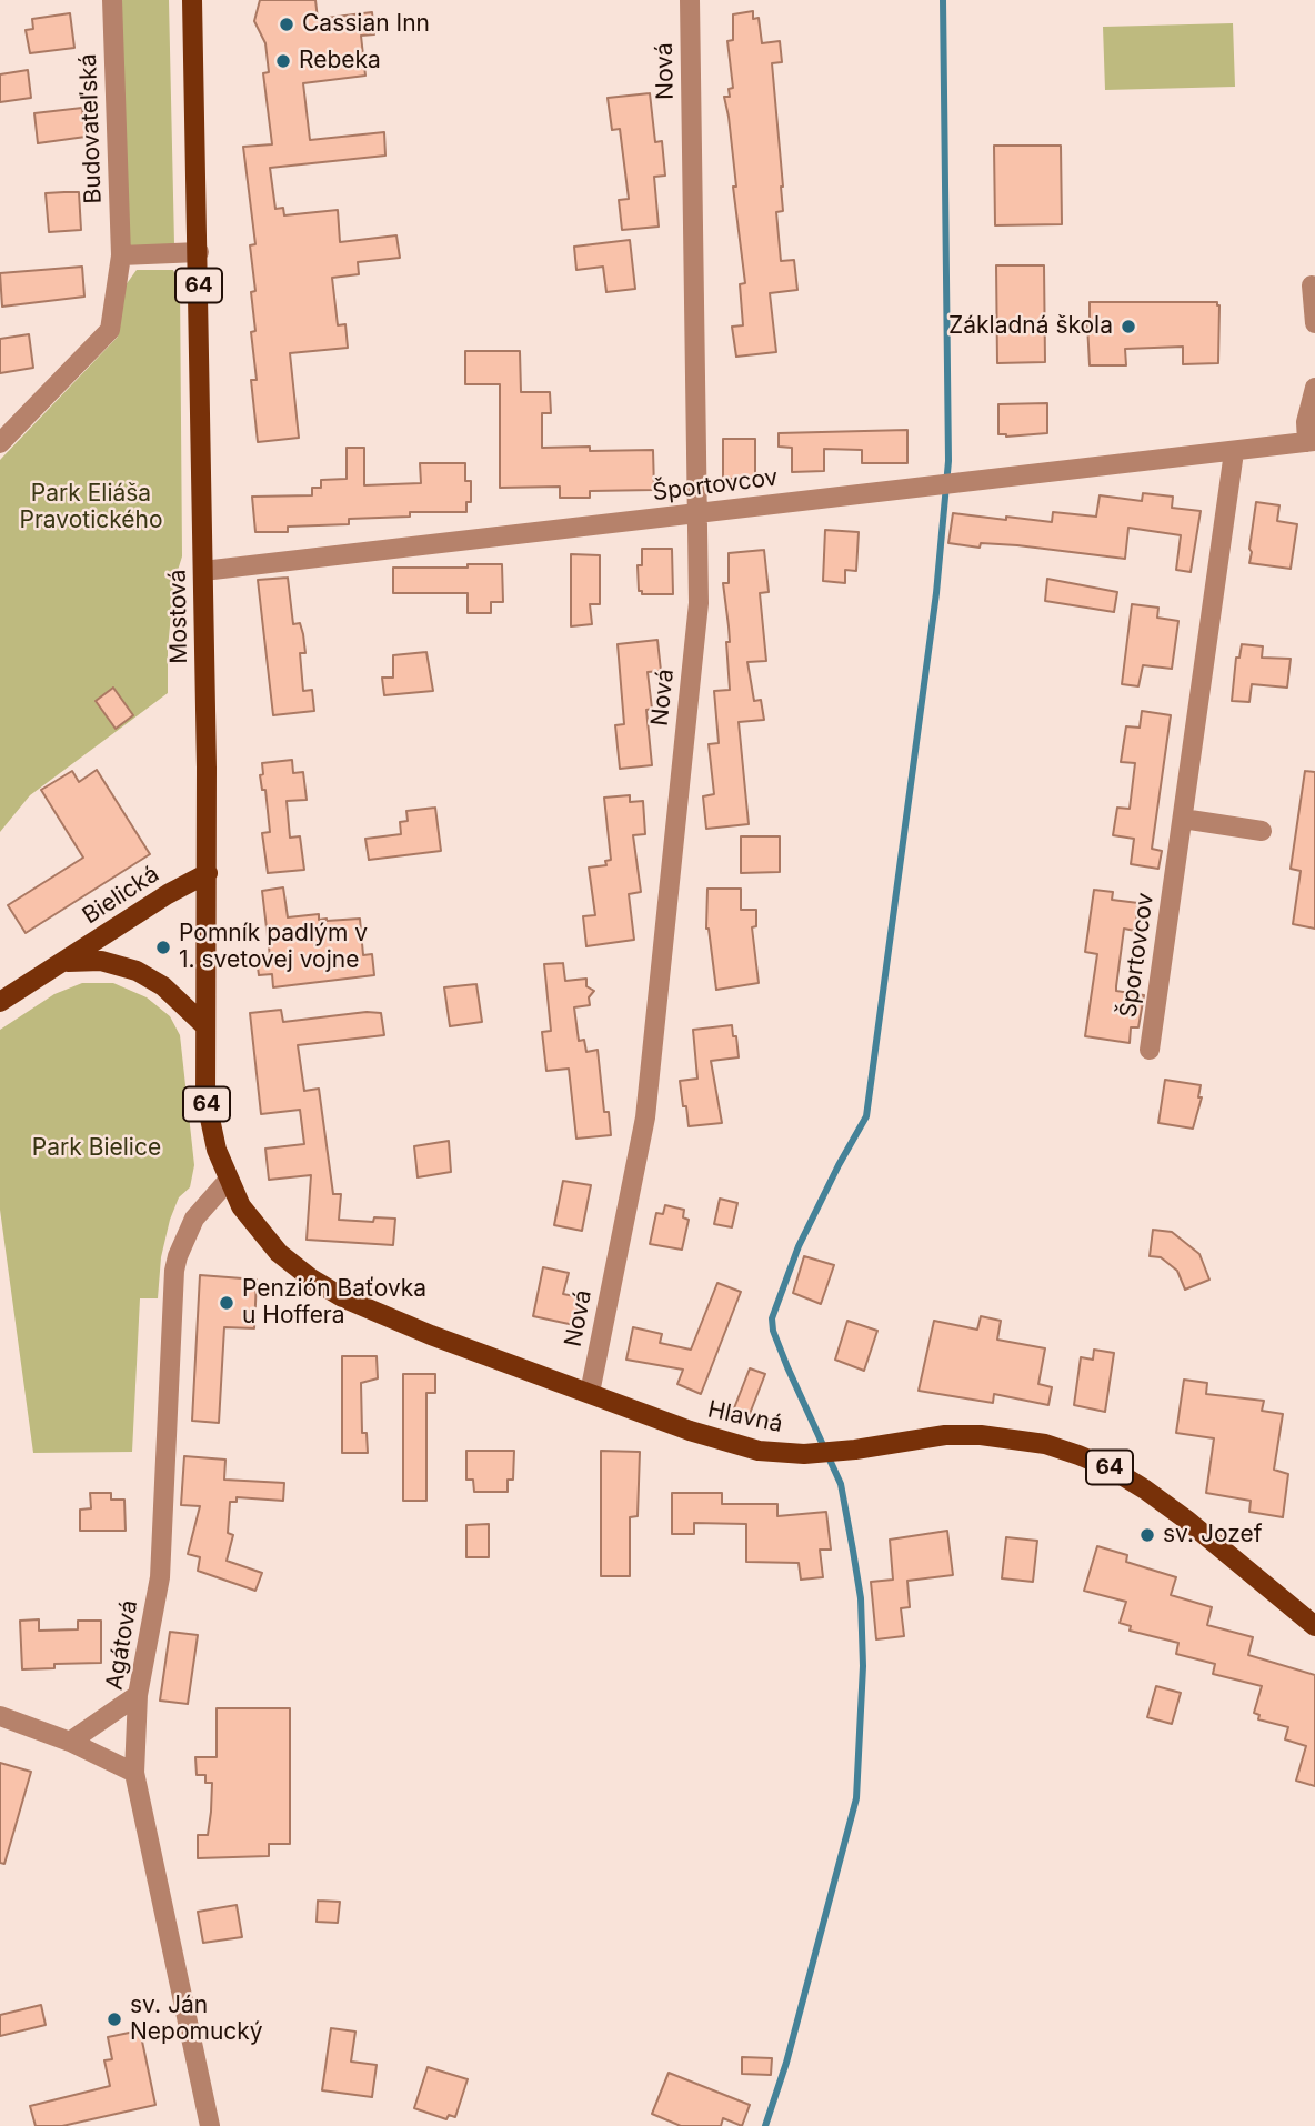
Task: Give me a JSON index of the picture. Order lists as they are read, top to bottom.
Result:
{
  "streets": {
    "main road": [
      "64",
      "Mostová",
      "Bielická",
      "Hlavná"
    ],
    "street": [
      "Nová",
      "Budovateľská",
      "Športovcov",
      "Agátová"
    ]
  },
  "crossings": [
    ["Nová", "Športovcov"],
    ["Nová", "Hlavná"],
    ["Športovcov", "Mostová"],
    ["Mostová", "Bielická"],
    ["Mostová", "Hlavná"],
    ["Mostová", "Agátová"],
    ["Hlavná", "Agátová"]
  ],
  "parks": ["Park Eliáša Pravotického", "Park Bielice"],
  "places": [
    "Cassian Inn",
    "Rebeka",
    "Základná škola",
    "Pomník padlým v 1. svetovej vojne",
    "Penzión Baťovka u Hoffera",
    "sv. Jozef",
    "sv. Ján Nepomucký"
  ]
}
